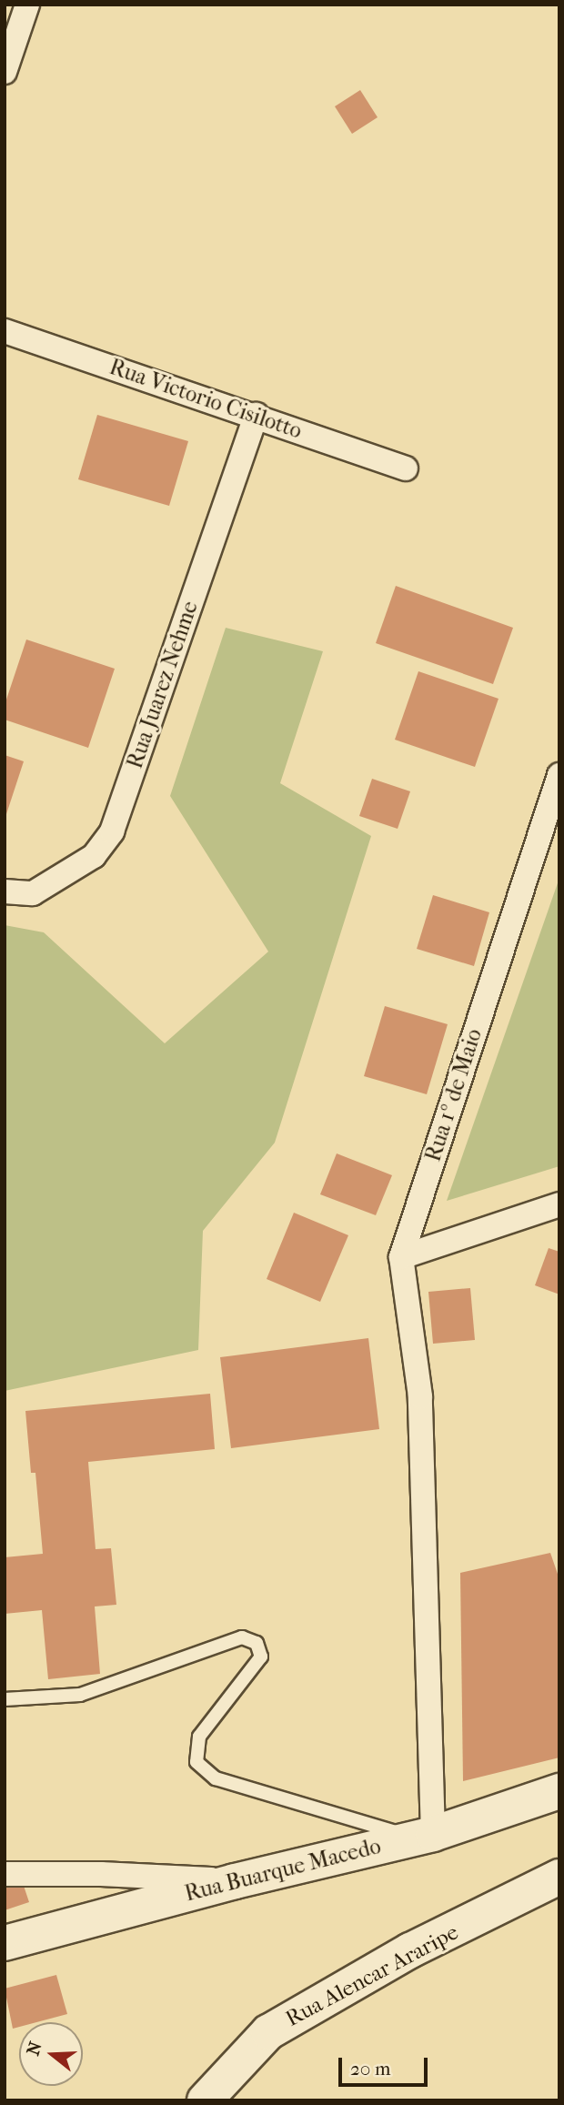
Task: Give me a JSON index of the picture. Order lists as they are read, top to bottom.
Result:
{
  "streets": {
    "main road": ["Rua Buarque Macedo", "Rua Alencar Araripe"],
    "street": ["Rua Victorio Cisilotto", "Rua Juarez Nehme", "Rua 1º de Maio"]
  },
  "crossings": [
    ["Rua Victorio Cisilotto", "Rua Juarez Nehme"]
  ],
  "scale_bar": "20 m",
  "north": "left"
}
